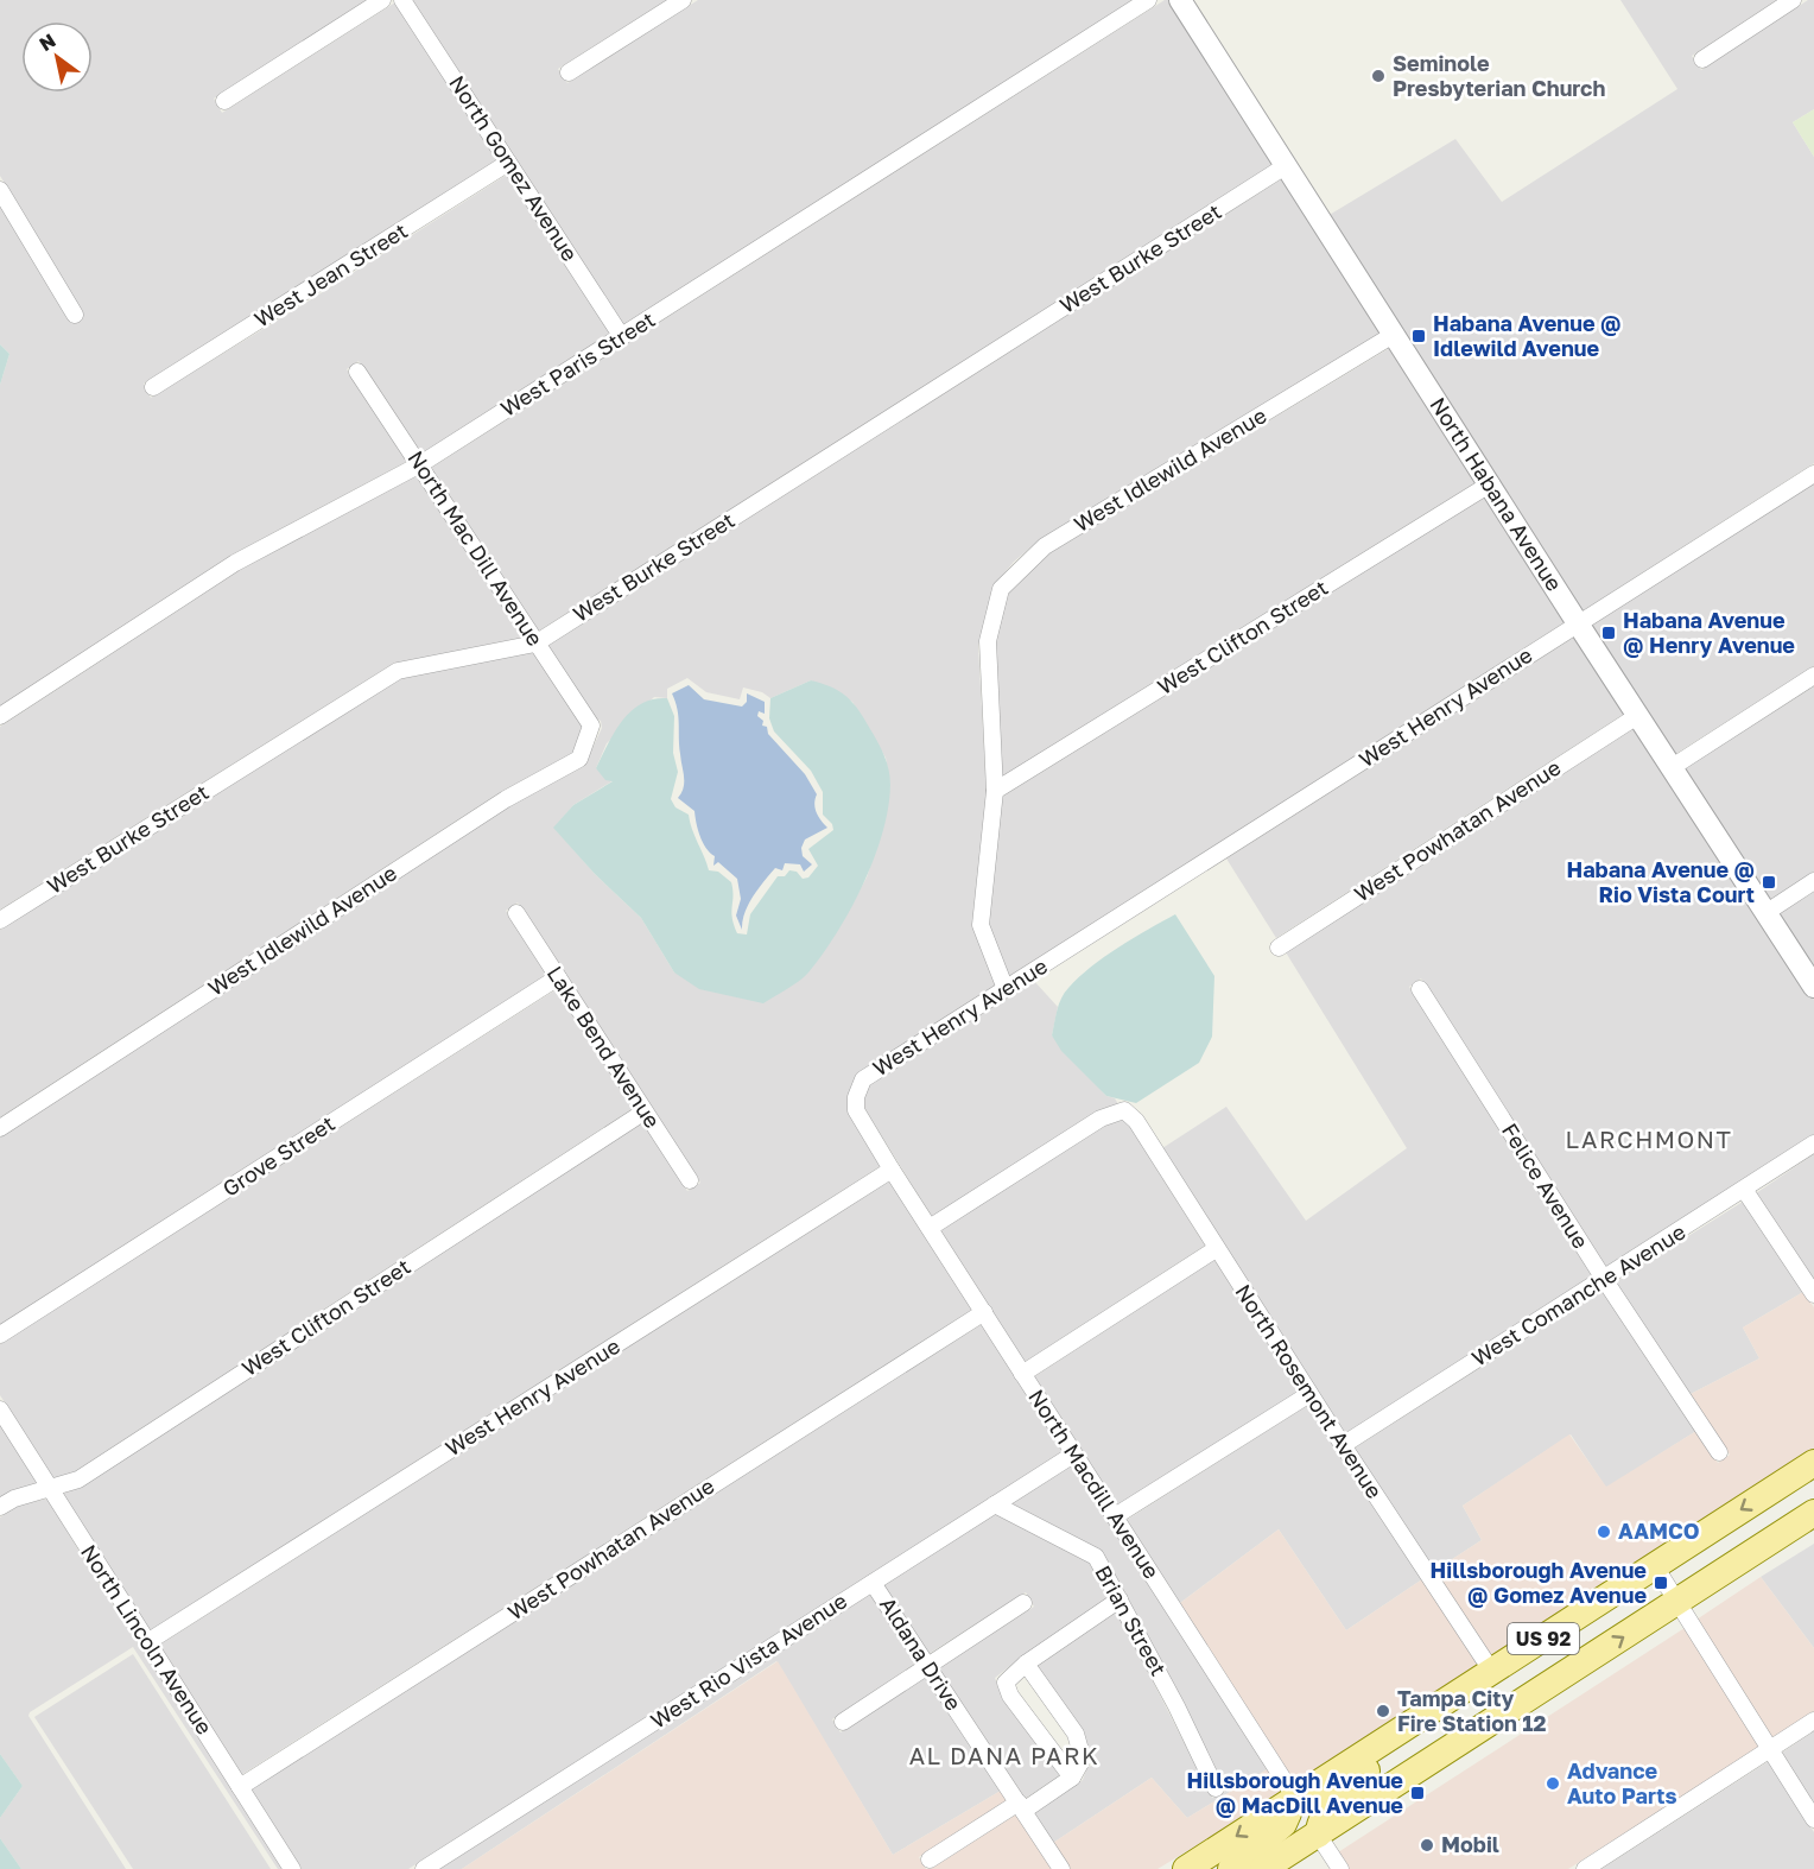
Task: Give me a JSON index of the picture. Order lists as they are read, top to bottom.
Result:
{
  "streets": {
    "main road": ["US 92"],
    "street": [
      "North Gomez Avenue",
      "West Burke Street",
      "West Jean Street",
      "West Paris Street",
      "West Idlewild Avenue",
      "North Habana Avenue",
      "North Mac Dill Avenue",
      "West Clifton Street",
      "West Henry Avenue",
      "West Powhatan Avenue",
      "Lake Bend Avenue",
      "Grove Street",
      "Felice Avenue",
      "West Comanche Avenue",
      "North Rosemont Avenue",
      "North Macdill Avenue",
      "Brian Street",
      "North Lincoln Avenue",
      "Aldana Drive",
      "West Rio Vista Avenue"
    ]
  },
  "crossings": [
    ["North Gomez Avenue", "West Jean Street"],
    ["North Gomez Avenue", "West Paris Street"],
    ["West Burke Street", "North Habana Avenue"],
    ["West Burke Street", "North Mac Dill Avenue"],
    ["West Paris Street", "North Mac Dill Avenue"],
    ["West Idlewild Avenue", "North Habana Avenue"],
    ["West Idlewild Avenue", "North Mac Dill Avenue"],
    ["West Idlewild Avenue", "West Clifton Street"],
    ["North Habana Avenue", "West Clifton Street"],
    ["North Habana Avenue", "West Henry Avenue"],
    ["North Habana Avenue", "West Powhatan Avenue"],
    ["West Clifton Street", "Lake Bend Avenue"],
    ["West Clifton Street", "North Lincoln Avenue"],
    ["West Henry Avenue", "North Macdill Avenue"],
    ["West Henry Avenue", "North Lincoln Avenue"],
    ["West Powhatan Avenue", "North Macdill Avenue"],
    ["West Powhatan Avenue", "North Lincoln Avenue"],
    ["Lake Bend Avenue", "Grove Street"],
    ["Felice Avenue", "West Comanche Avenue"],
    ["West Comanche Avenue", "North Rosemont Avenue"],
    ["North Rosemont Avenue", "North Macdill Avenue"],
    ["North Rosemont Avenue", "US 92"],
    ["North Macdill Avenue", "US 92"],
    ["North Macdill Avenue", "West Rio Vista Avenue"],
    ["Brian Street", "West Rio Vista Avenue"],
    ["Aldana Drive", "West Rio Vista Avenue"]
  ],
  "districts": ["LARCHMONT", "AL DANA PARK"],
  "places": {
    "other": [
      "Seminole Presbyterian Church",
      "AAMCO",
      "Tampa City Fire Station 12",
      "Advance Auto Parts",
      "Mobil"
    ],
    "transit": [
      "Habana Avenue @ Idlewild Avenue",
      "Habana Avenue @ Henry Avenue",
      "Habana Avenue @ Rio Vista Court",
      "Hillsborough Avenue @ Gomez Avenue",
      "Hillsborough Avenue @ MacDill Avenue"
    ]
  },
  "north": "top left"
}
